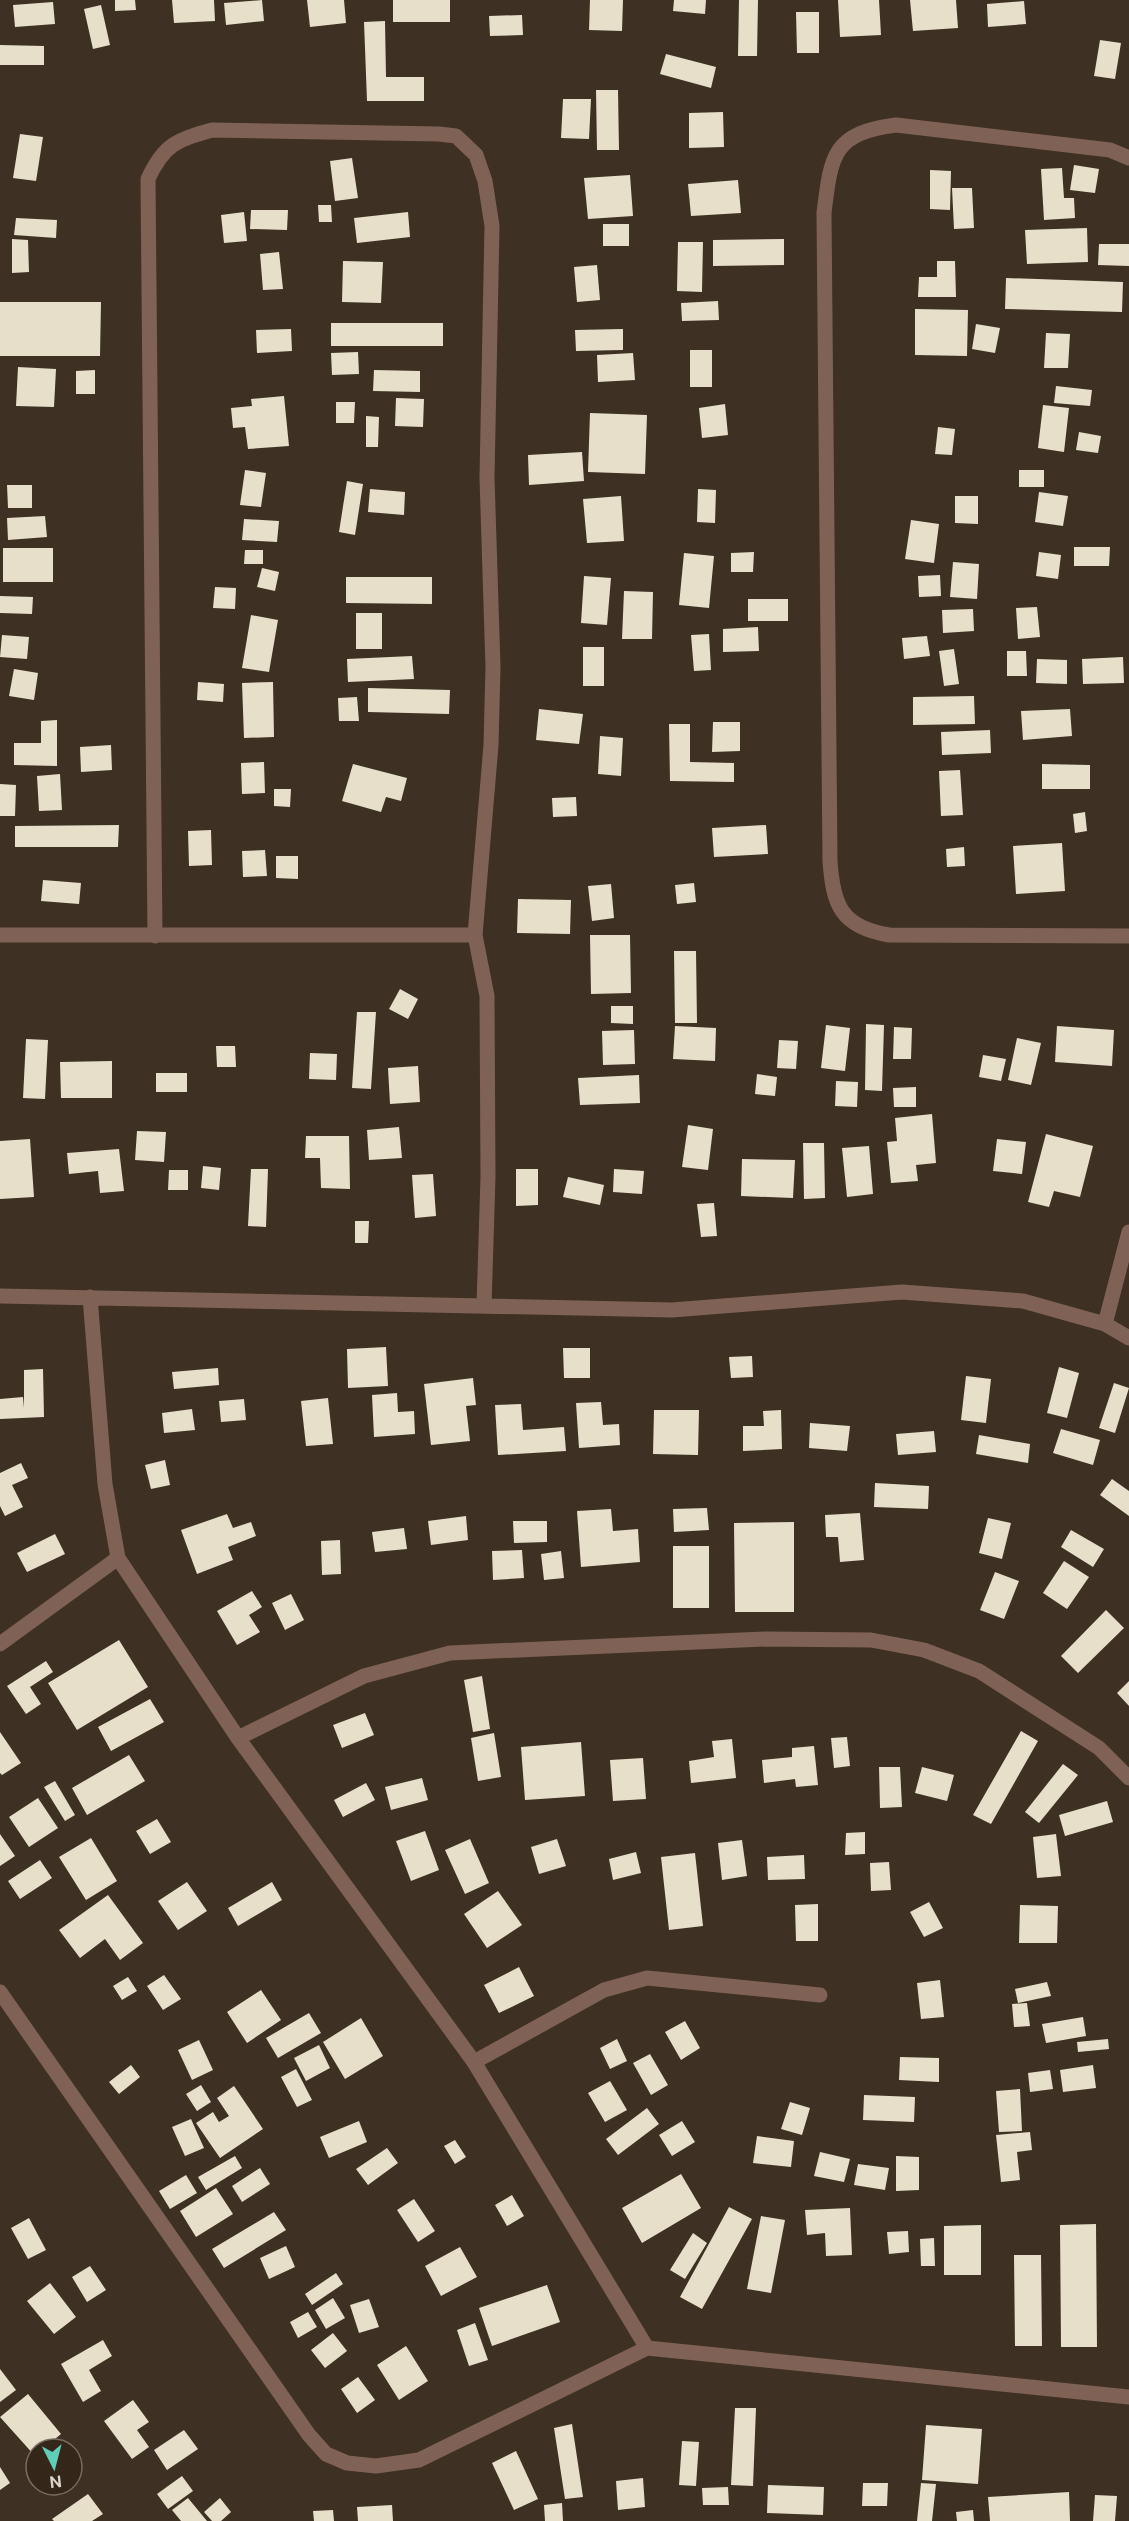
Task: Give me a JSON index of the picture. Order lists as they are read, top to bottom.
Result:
{
  "north": "bottom"
}
